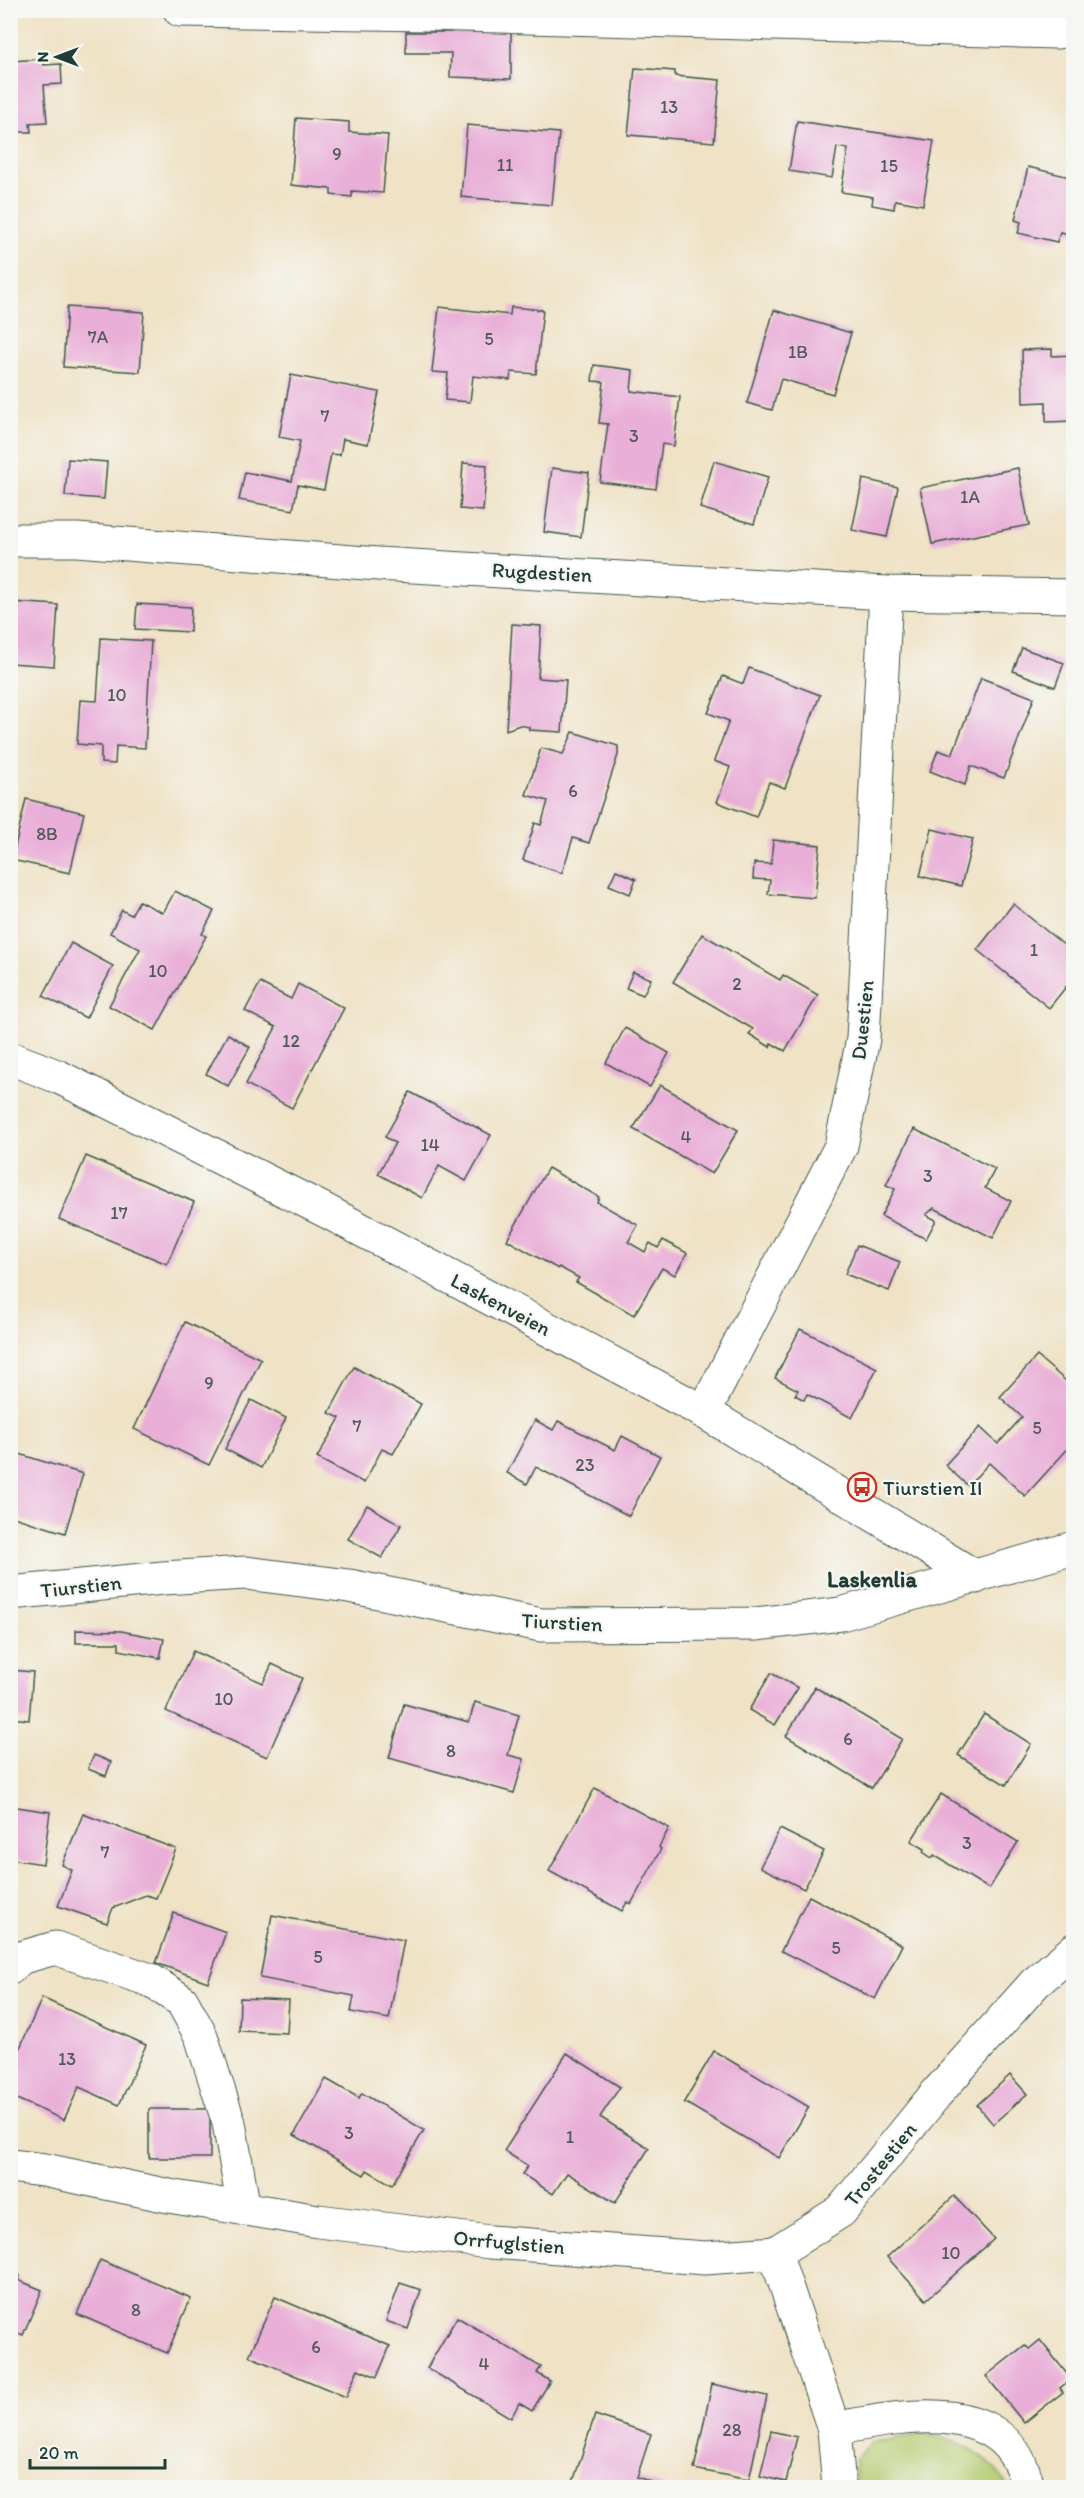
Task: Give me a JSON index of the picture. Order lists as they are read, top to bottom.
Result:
{
  "streets": {
    "street": [
      "Rugdestien",
      "Duestien",
      "Laskenveien",
      "Tiurstien",
      "Trostestien",
      "Orrfuglstien"
    ]
  },
  "crossings": [
    ["Rugdestien", "Duestien"],
    ["Duestien", "Laskenveien"],
    ["Laskenveien", "Tiurstien"],
    ["Trostestien", "Orrfuglstien"]
  ],
  "districts": ["Laskenlia"],
  "places": {
    "bus stop": ["Tiurstien II"]
  },
  "house_numbers": [
    "13",
    "9",
    "11",
    "15",
    "7A",
    "5",
    "1B",
    "7",
    "3",
    "1A",
    "10",
    "6",
    "8B",
    "1",
    "10",
    "2",
    "12",
    "4",
    "14",
    "3",
    "17",
    "9",
    "7",
    "5",
    "23",
    "10",
    "6",
    "8",
    "3",
    "7",
    "5",
    "5",
    "13",
    "3",
    "1",
    "10",
    "8",
    "6",
    "4",
    "28"
  ],
  "scale_bar": "20 m",
  "north": "left"
}
